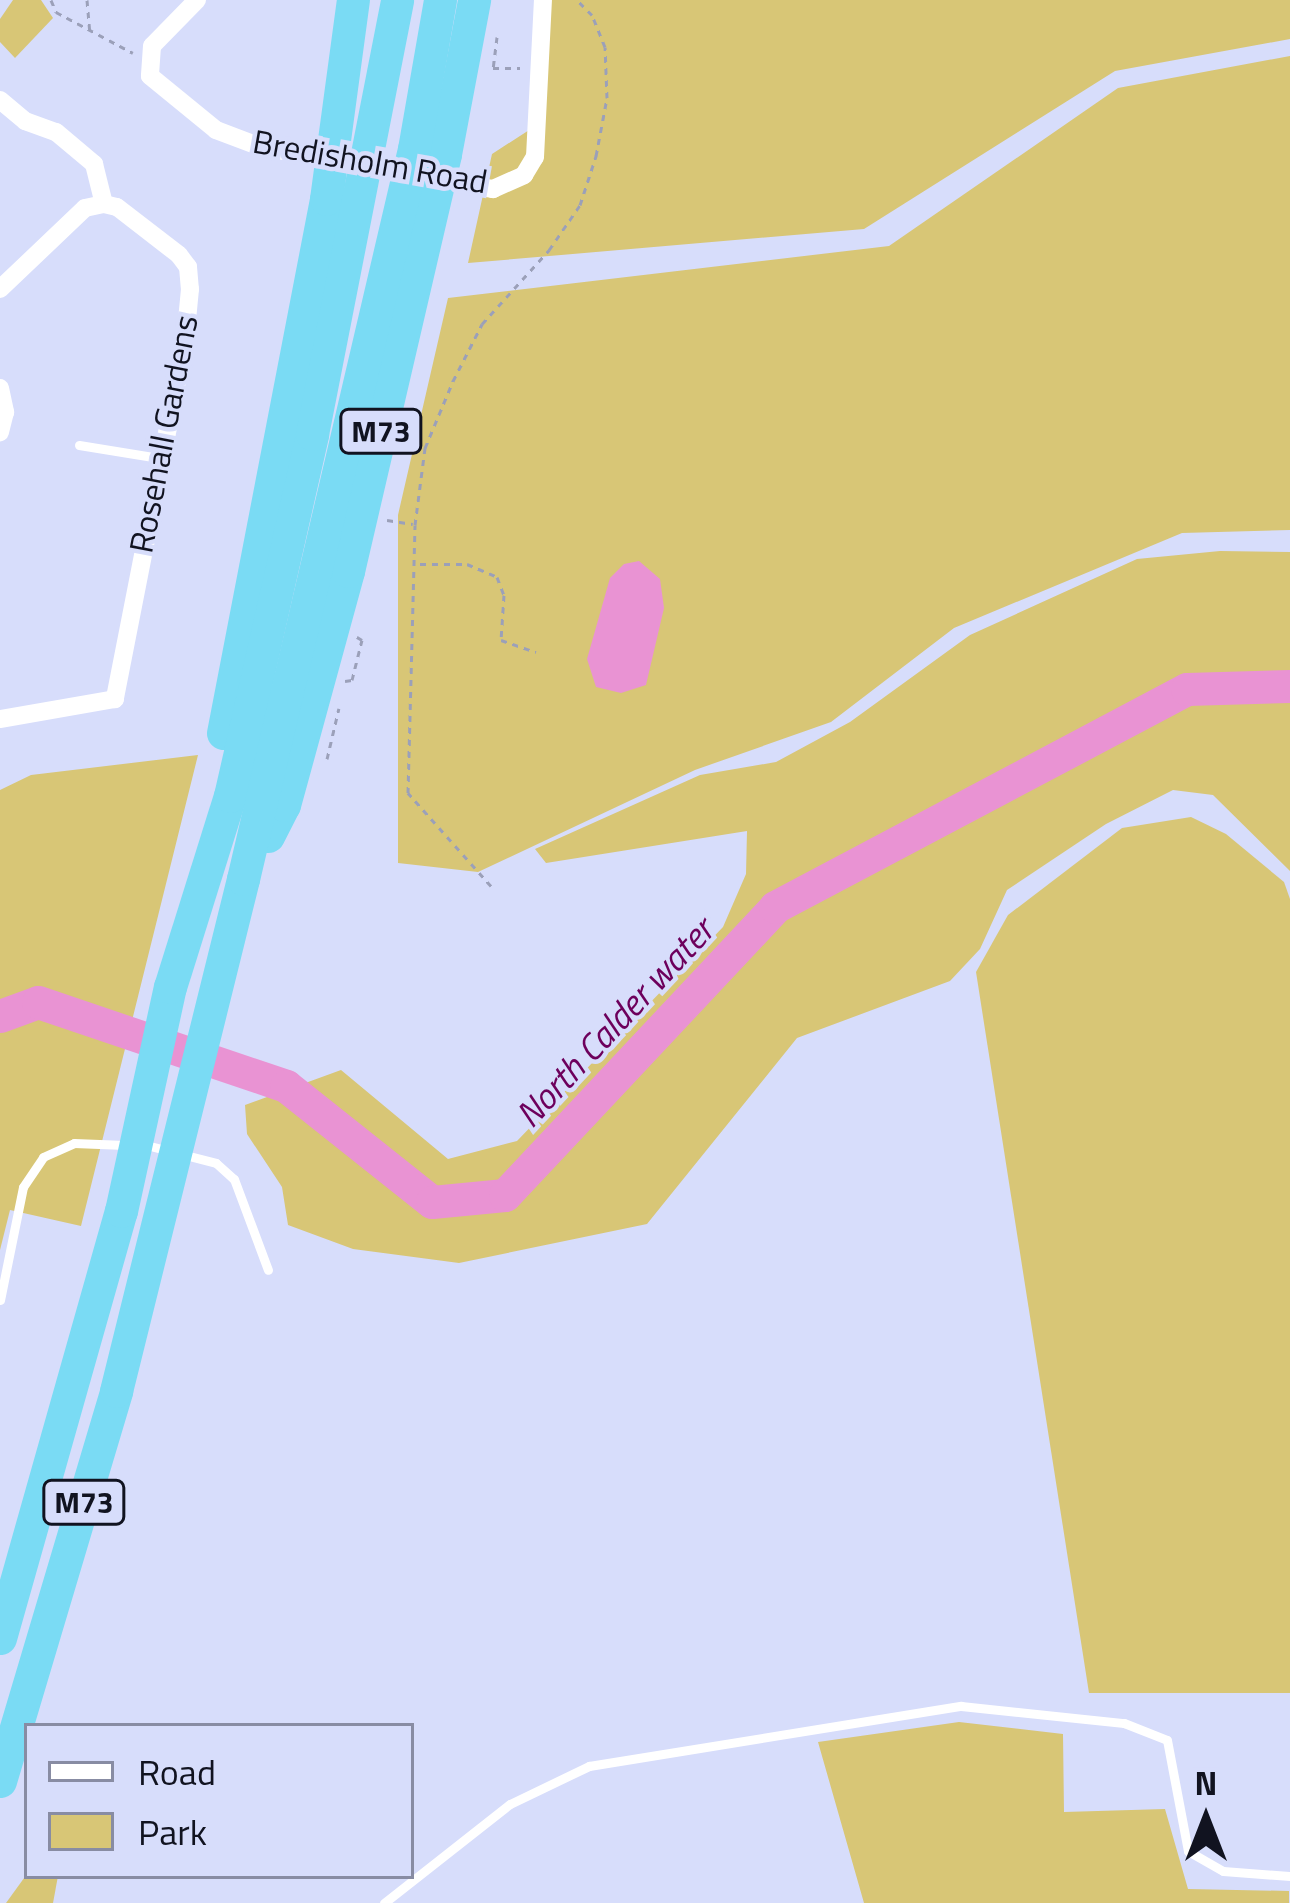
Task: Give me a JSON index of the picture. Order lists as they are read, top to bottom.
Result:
{
  "streets": {
    "highway": ["M73"],
    "street": ["Bredisholm Road", "Rosehall Gardens"]
  },
  "water": ["North Calder water"],
  "legend": ["Road", "Park"],
  "north": "top"
}
